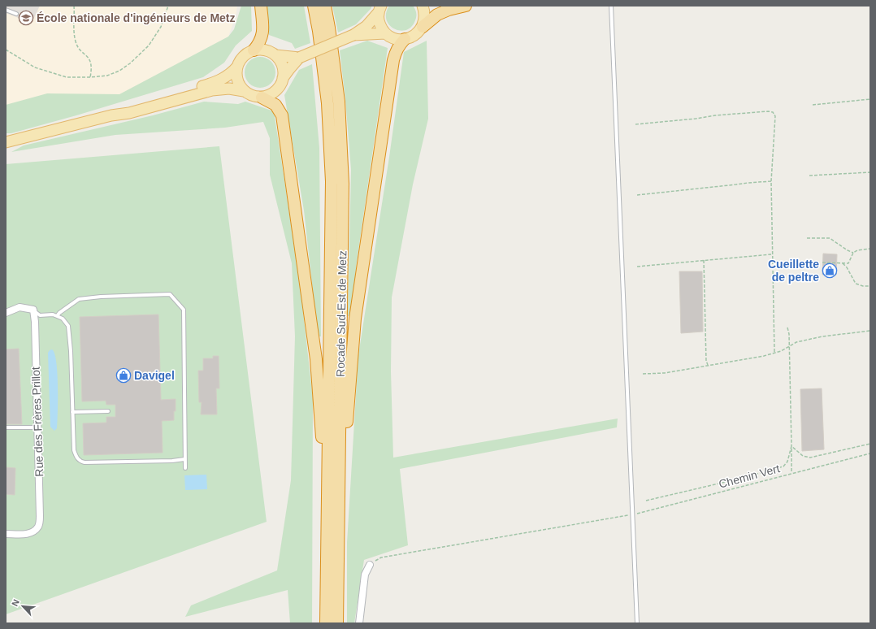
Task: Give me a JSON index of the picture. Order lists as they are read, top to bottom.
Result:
{
  "streets": {
    "highway": ["Rocade Sud-Est de Metz"],
    "street": ["Rue des Frères Prillot"],
    "path": ["Chemin Vert"]
  },
  "places": {
    "school or university": ["École nationale d'ingénieurs de Metz"],
    "shop": ["Cueillette de peltre", "Davigel"]
  },
  "north": "top left"
}
